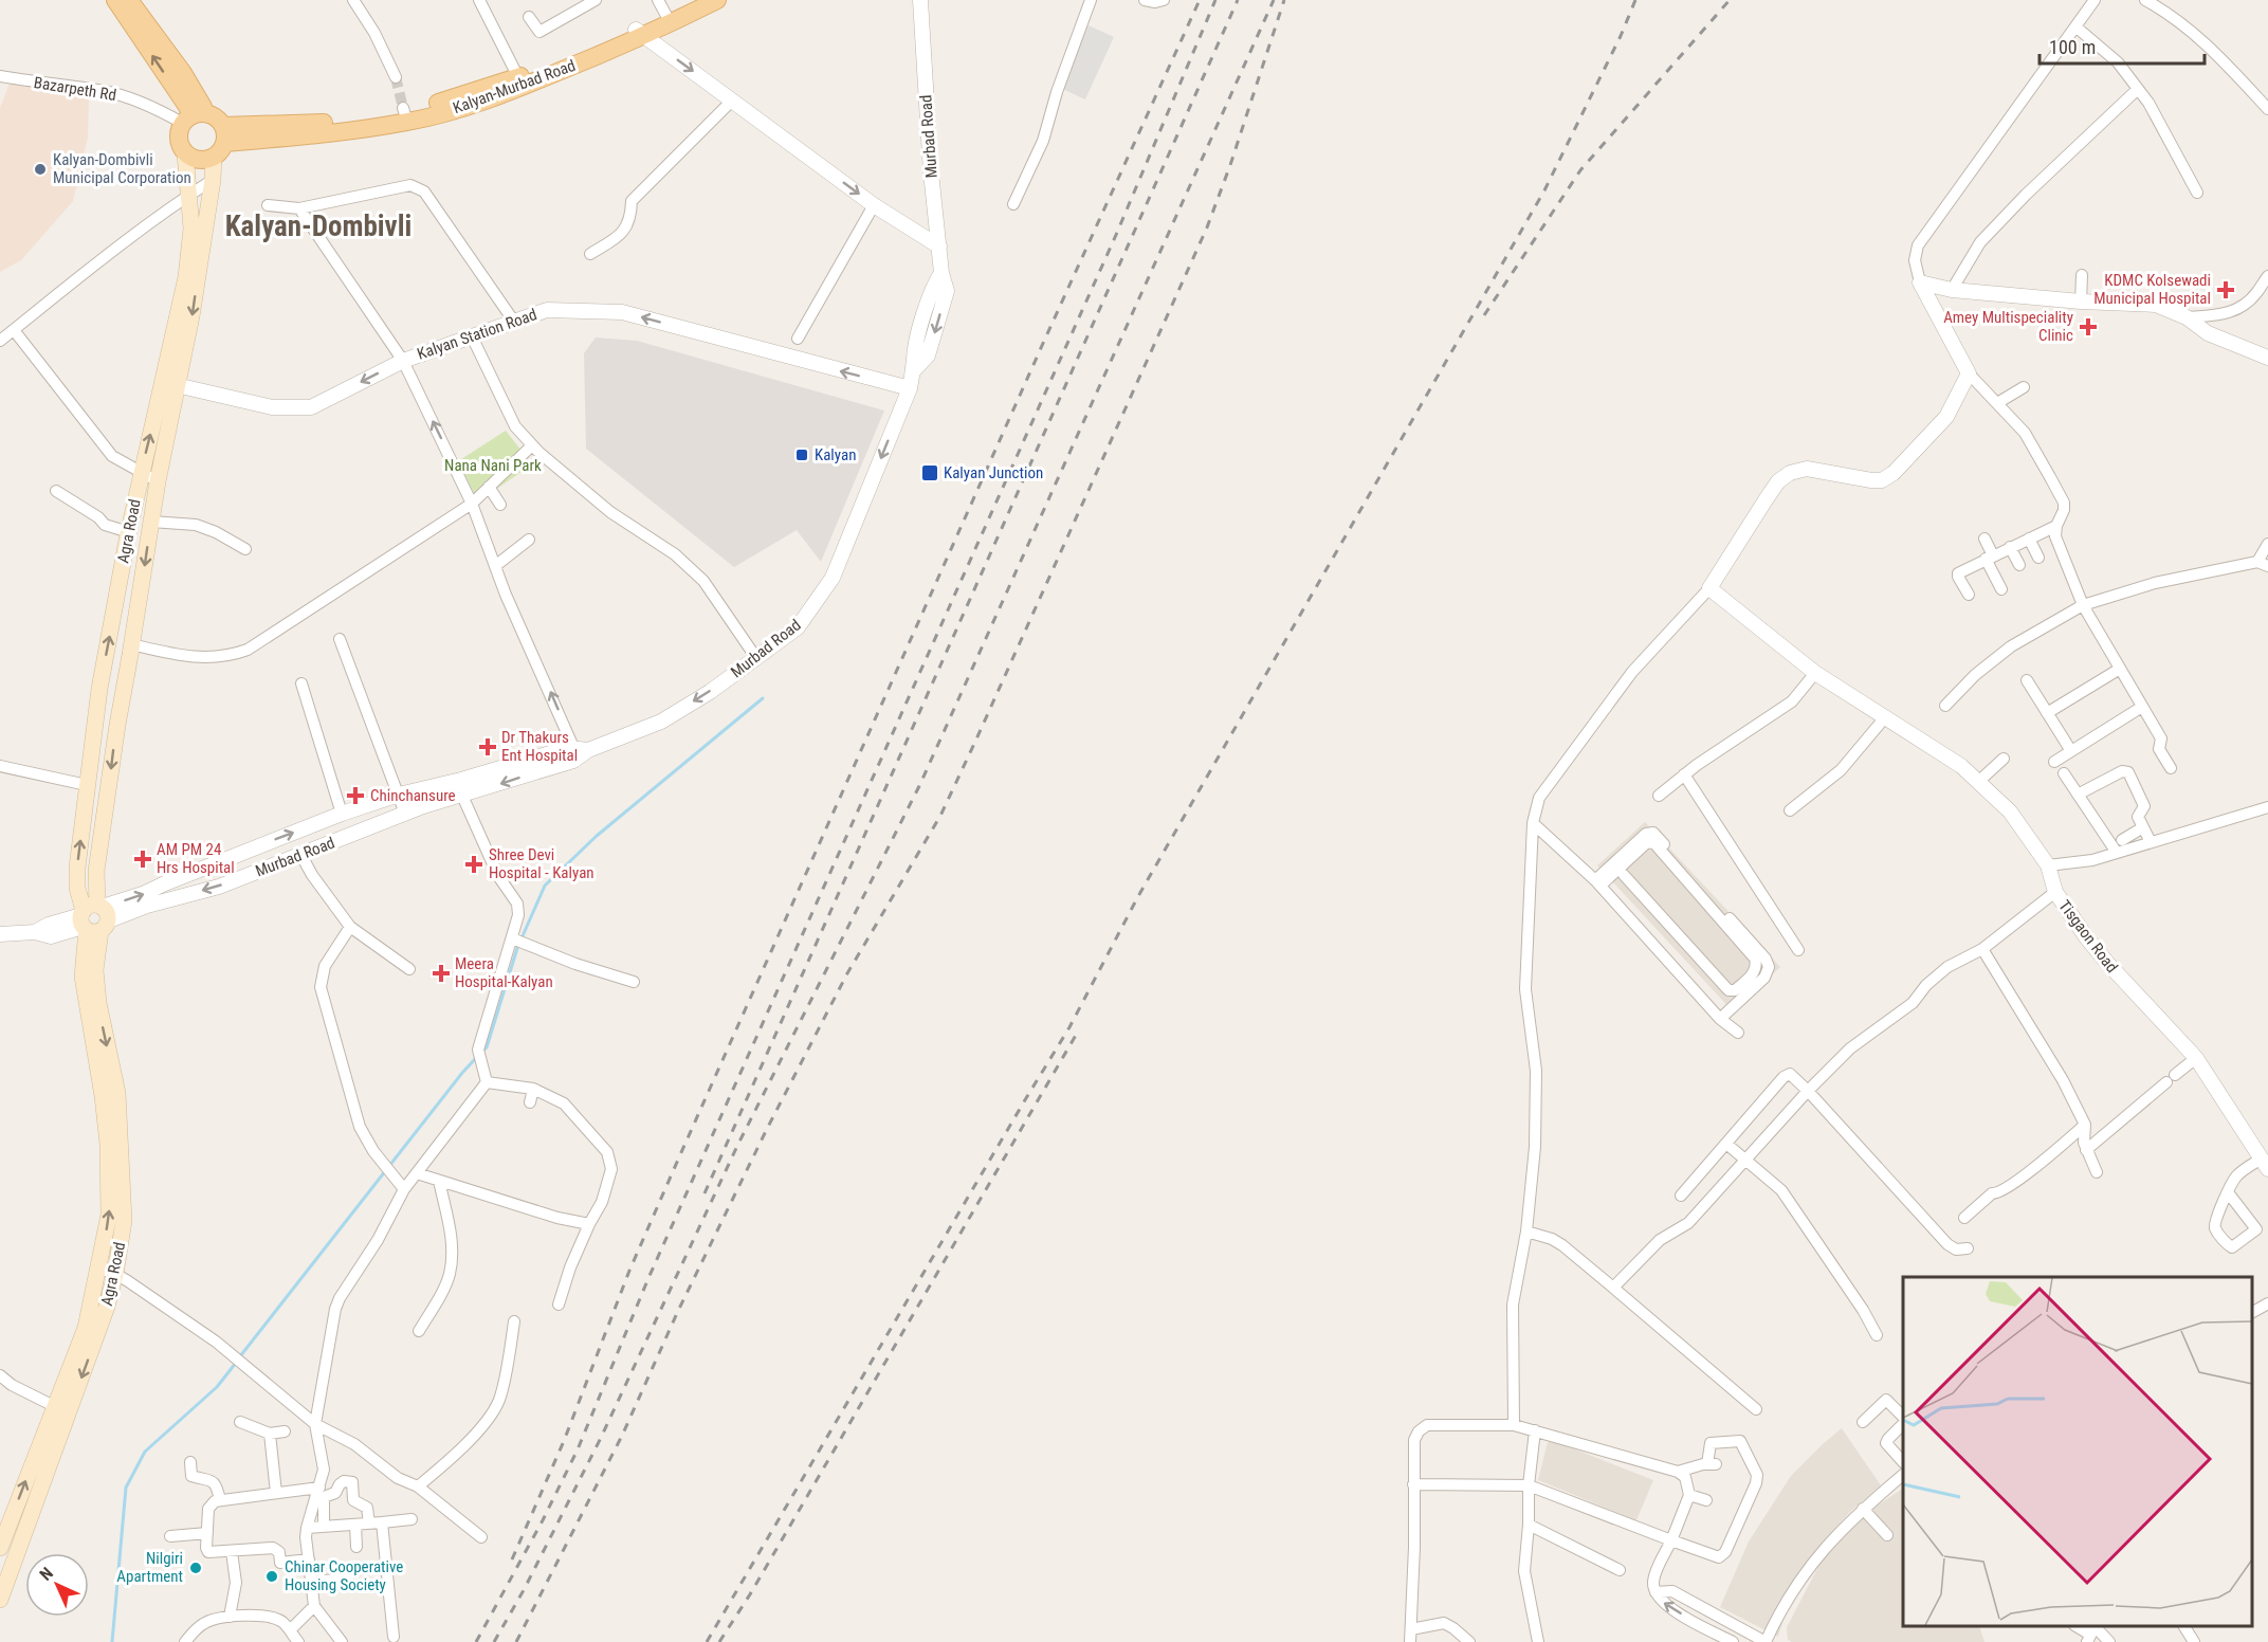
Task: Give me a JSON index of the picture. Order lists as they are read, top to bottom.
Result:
{
  "streets": {
    "main road": ["Kalyan-Murbad Road", "Agra Road"],
    "street": [
      "Bazarpeth Rd",
      "Murbad Road",
      "Kalyan Station Road",
      "Tisgaon Road"
    ]
  },
  "crossings": [
    ["Kalyan-Murbad Road", "Bazarpeth Rd"],
    ["Kalyan-Murbad Road", "Agra Road"],
    ["Bazarpeth Rd", "Agra Road"],
    ["Murbad Road", "Kalyan Station Road"],
    ["Murbad Road", "Agra Road"],
    ["Kalyan Station Road", "Agra Road"]
  ],
  "one_way": ["Kalyan Station Road"],
  "districts": ["Kalyan-Dombivli"],
  "parks": ["Nana Nani Park"],
  "places": {
    "other": ["Kalyan-Dombivli Municipal Corporation", "Nilgiri Apartment", "Chinar Cooperative Housing Society"],
    "health": [
      "KDMC Kolsewadi Municipal Hospital",
      "Amey Multispeciality Clinic",
      "Dr Thakurs Ent Hospital",
      "Chinchansure",
      "AM PM 24 Hrs Hospital",
      "Shree Devi Hospital - Kalyan",
      "Meera Hospital-Kalyan"
    ],
    "transit": ["Kalyan", "Kalyan Junction"]
  },
  "scale_bar": "100 m",
  "north": "top left"
}
